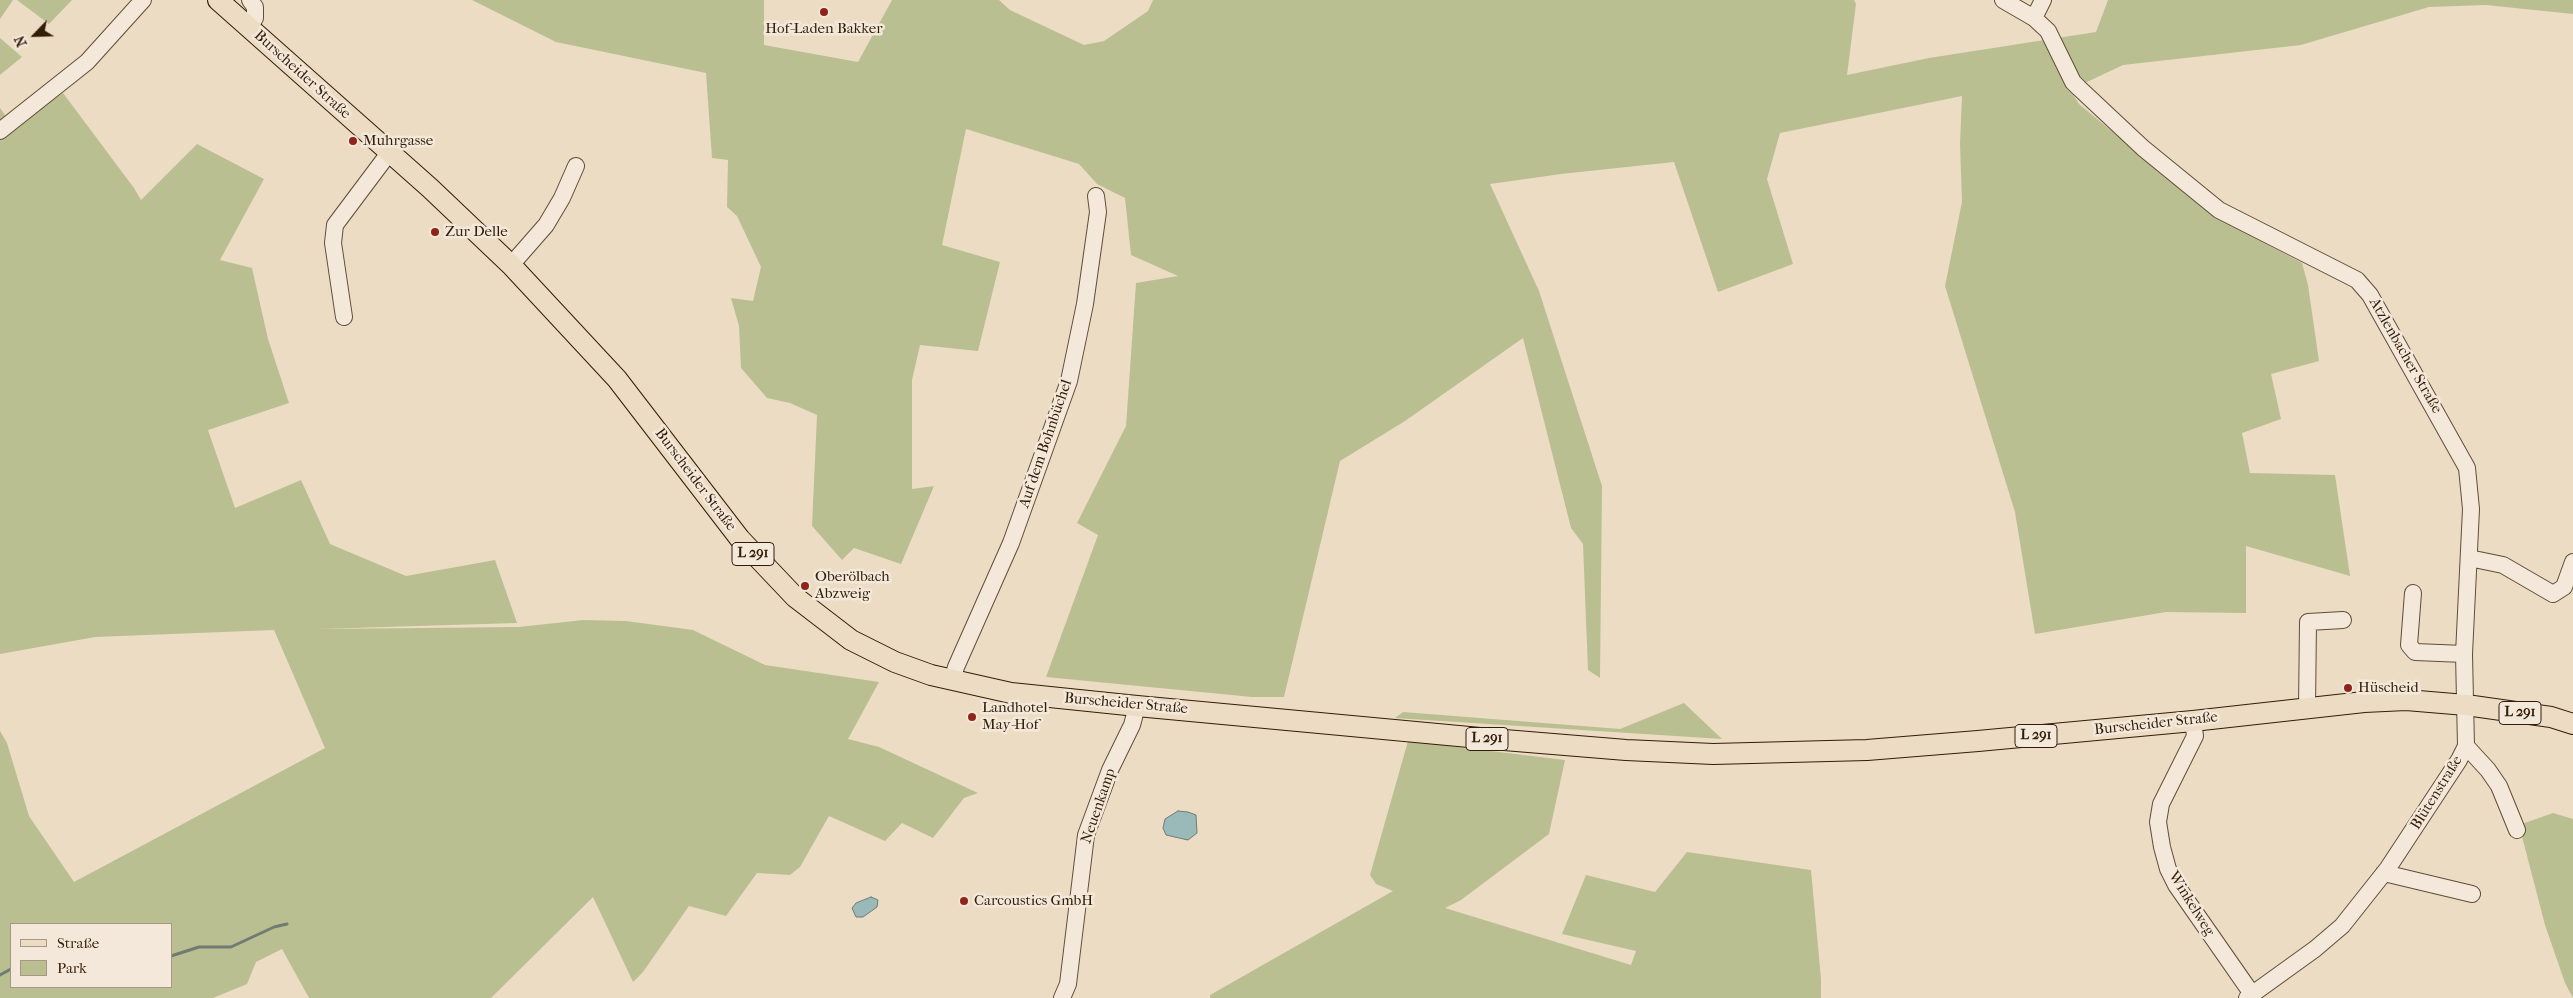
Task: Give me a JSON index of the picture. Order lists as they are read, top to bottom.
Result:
{
  "streets": {
    "main road": ["Burscheider Straße", "L 291"],
    "street": [
      "Atzlenbacher Straße",
      "Auf dem Bohnbüchel",
      "Blütenstraße",
      "Neuenkamp",
      "Winkelweg"
    ]
  },
  "crossings": [
    ["Burscheider Straße", "Atzlenbacher Straße"],
    ["Burscheider Straße", "Auf dem Bohnbüchel"],
    ["Burscheider Straße", "Blütenstraße"],
    ["Burscheider Straße", "Neuenkamp"],
    ["Burscheider Straße", "Winkelweg"],
    ["Atzlenbacher Straße", "Blütenstraße"],
    ["Blütenstraße", "Winkelweg"]
  ],
  "places": [
    "Hof-Laden Bakker",
    "Muhrgasse",
    "Zur Delle",
    "Oberölbach Abzweig",
    "Hüscheid",
    "Landhotel May-Hof",
    "Carcoustics GmbH"
  ],
  "legend": ["Straße", "Park"],
  "north": "bottom left"
}
